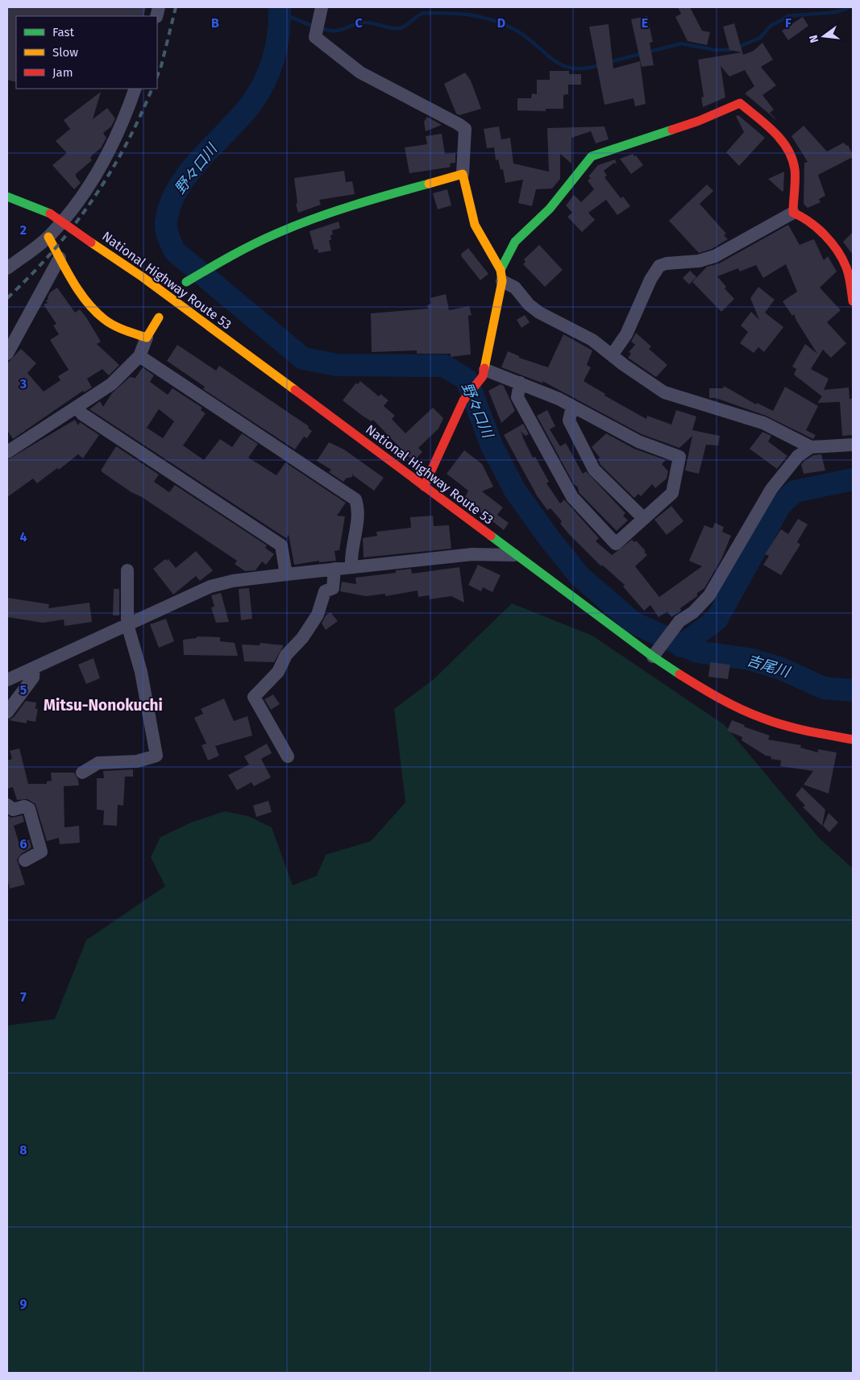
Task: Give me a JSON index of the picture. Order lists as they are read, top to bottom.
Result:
{
  "streets": {
    "main road": ["National Highway Route 53"]
  },
  "districts": ["Mitsu-Nonokuchi"],
  "water": ["野々口川", "吉尾川"],
  "legend": ["Fast", "Slow", "Jam"],
  "north": "left",
  "grid": {
    "columns": [
      "B",
      "C",
      "D",
      "E",
      "F"
    ],
    "rows": [
      "2",
      "3",
      "4",
      "5",
      "6",
      "7",
      "8",
      "9"
    ]
  }
}
